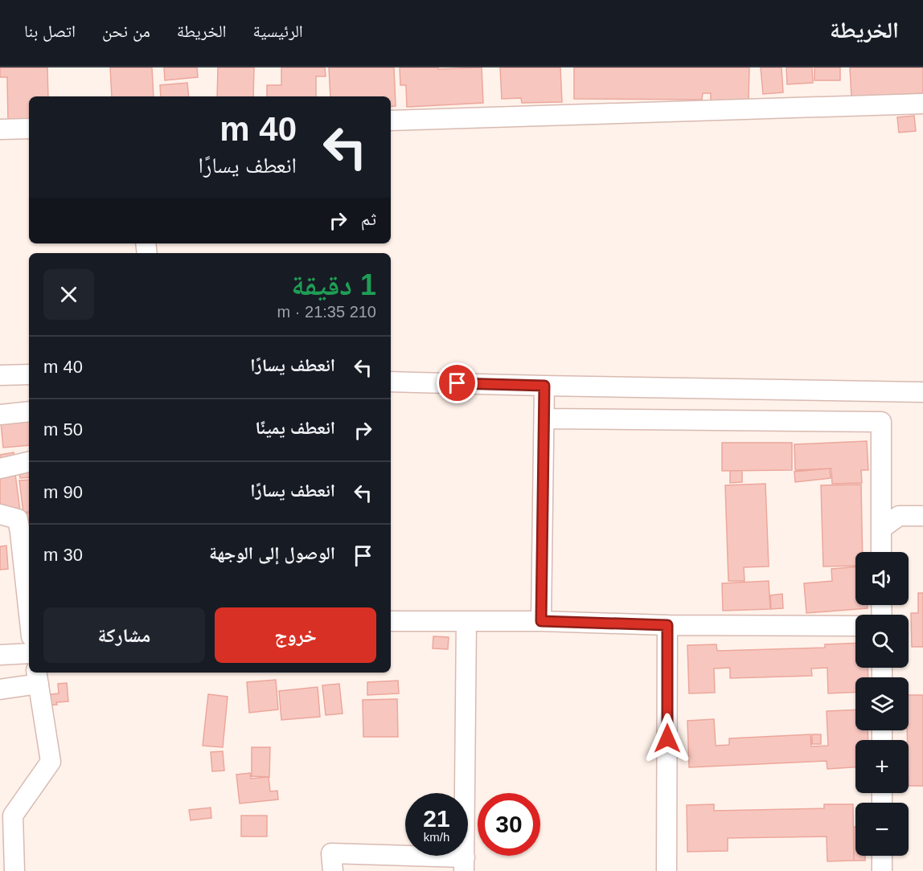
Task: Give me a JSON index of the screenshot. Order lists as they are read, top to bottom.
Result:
{
  "page": {
    "header": "الخريطة",
    "nav": [
      "الرئيسية",
      "الخريطة",
      "من نحن",
      "اتصل بنا"
    ],
    "turn": ["40 m", "انعطف يسارًا"],
    "then": "ثم",
    "heading": ["1 دقيقة", "210 m · 21:35"],
    "list": [
      {
        "name": "انعطف يسارًا",
        "value": "40 m"
      },
      {
        "name": "انعطف يمينًا",
        "value": "50 m"
      },
      {
        "name": "انعطف يسارًا",
        "value": "90 m"
      },
      {
        "name": "الوصول إلى الوجهة",
        "value": "30 m"
      }
    ],
    "map_buttons": ["+", "−"],
    "buttons": ["خروج", "مشاركة"],
    "speed": "21 km/h",
    "limit": "30"
  }
}
